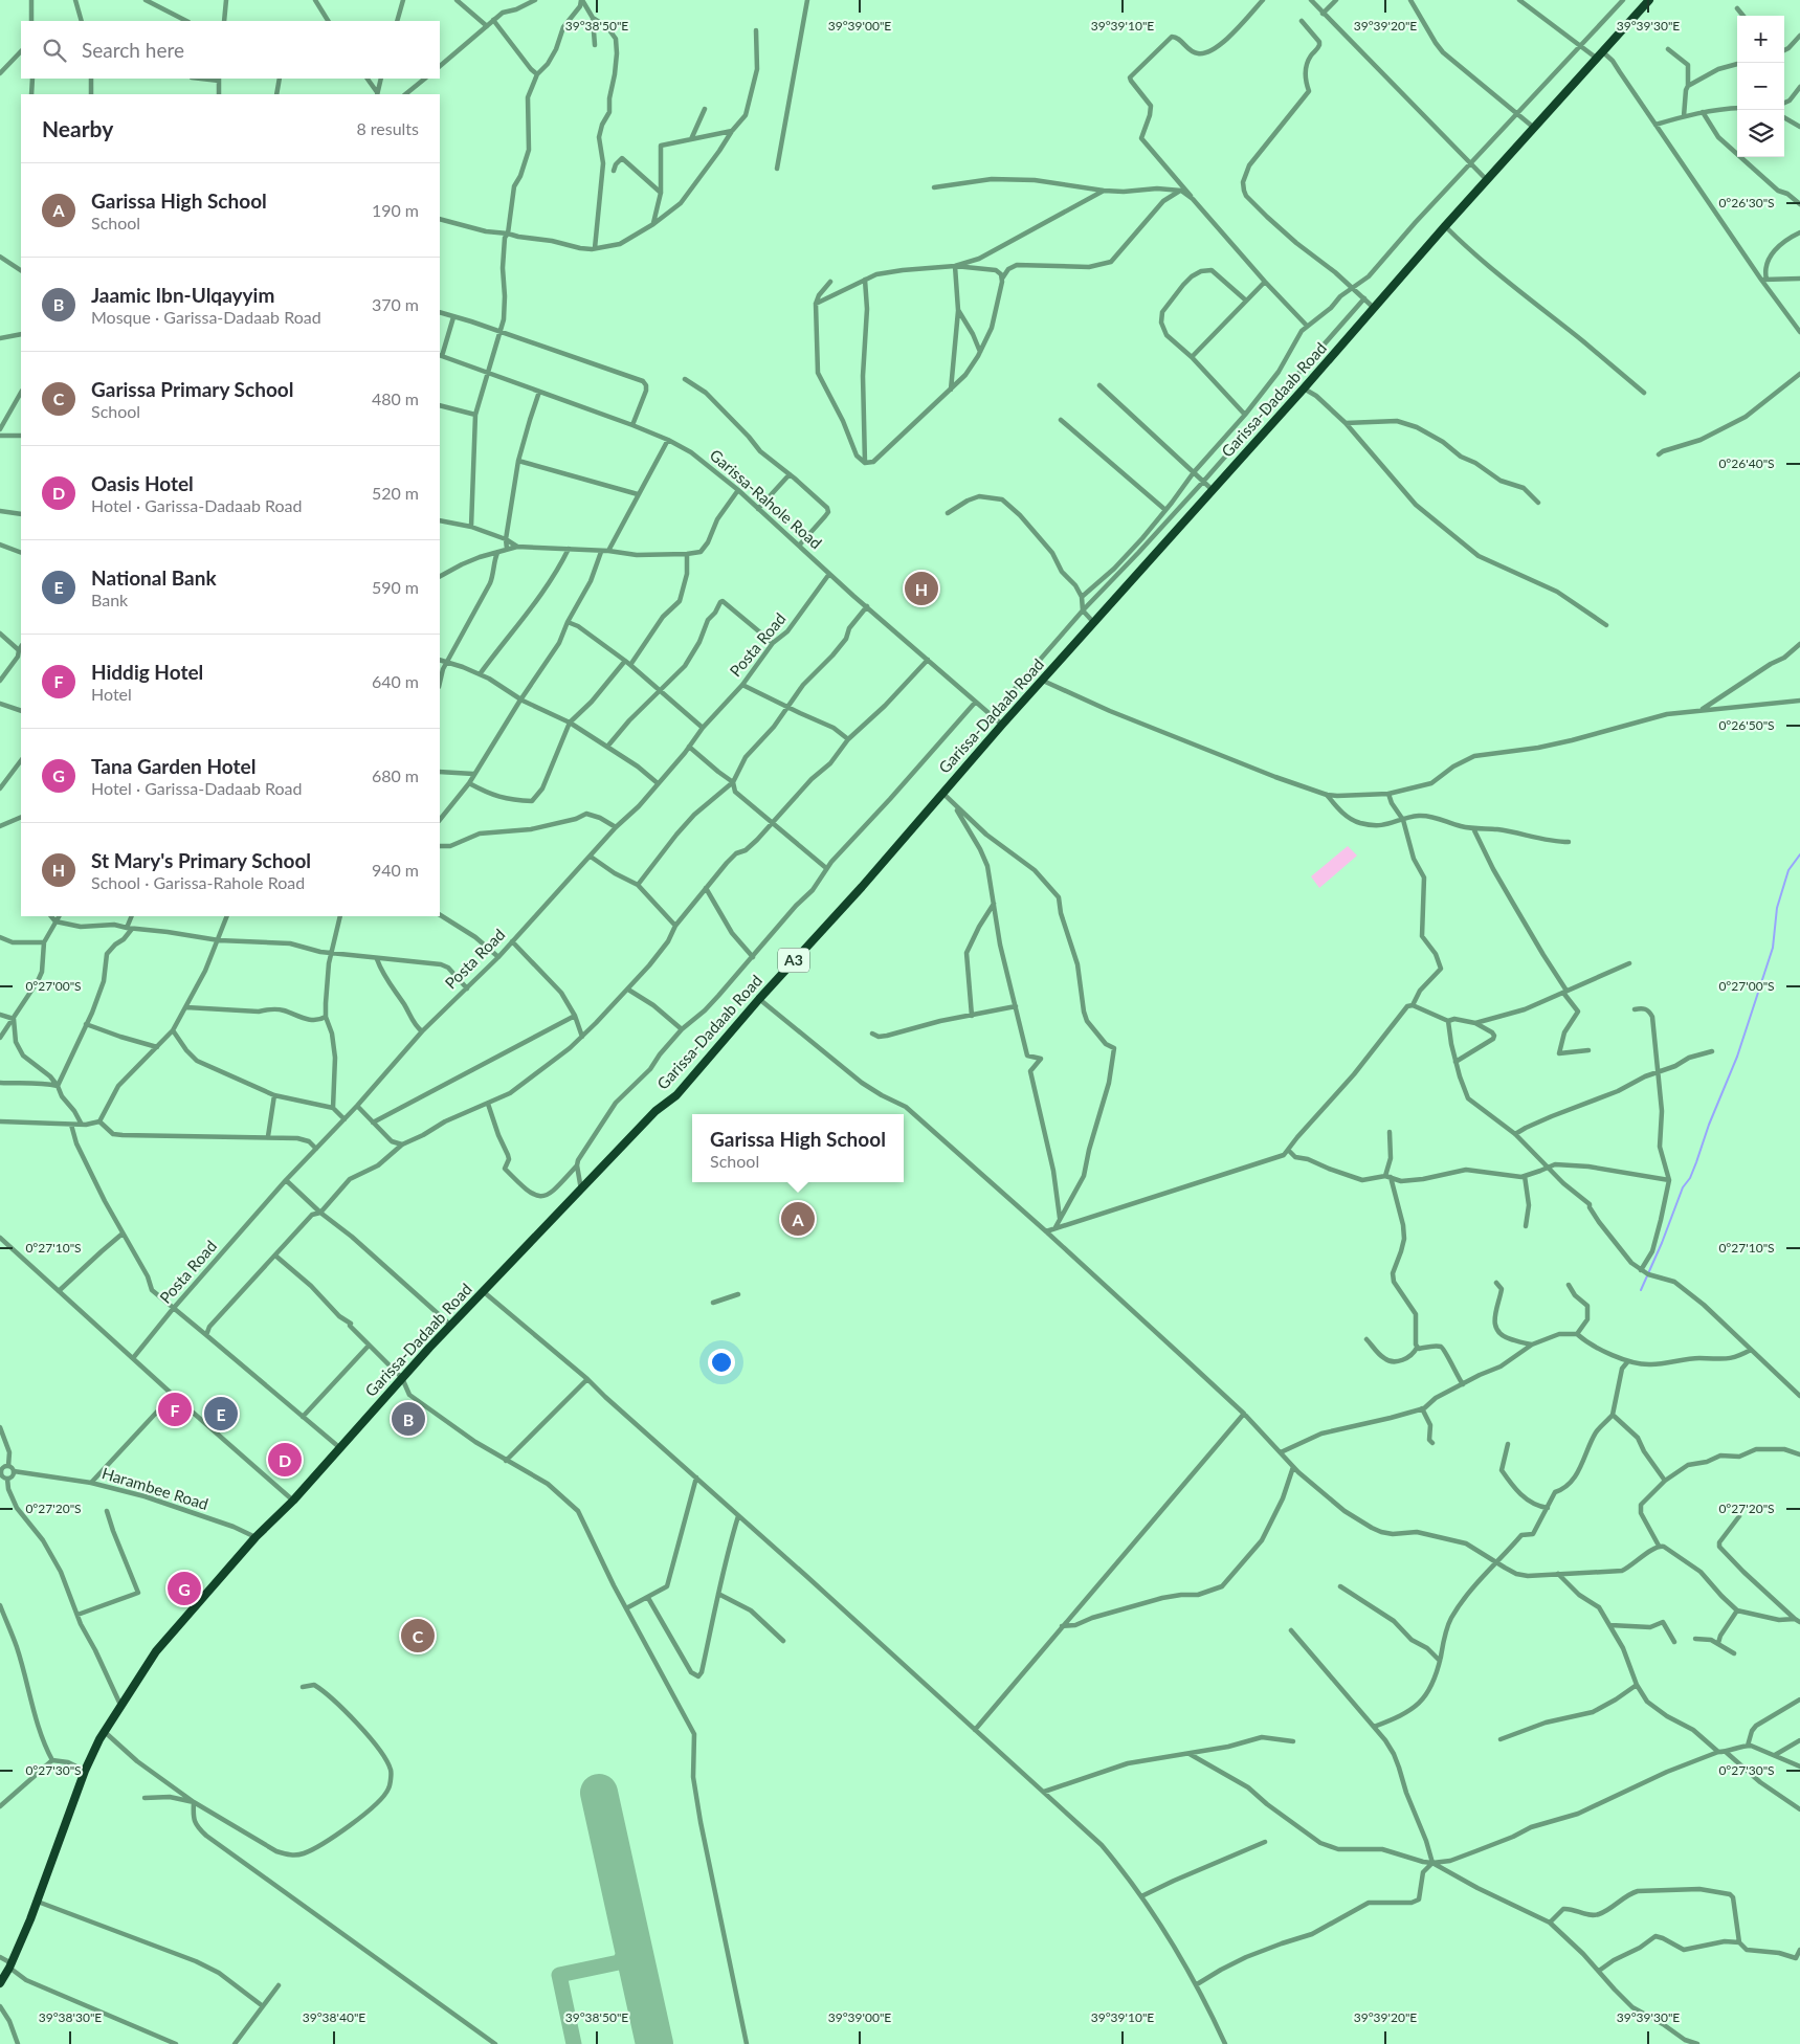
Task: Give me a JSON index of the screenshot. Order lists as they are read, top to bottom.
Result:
{
  "streets": {
    "highway": ["Garissa-Dadaab Road", "A3"],
    "street": ["Garissa-Rahole Road", "Posta Road", "Harambee Road"]
  },
  "crossings": [
    ["Garissa-Dadaab Road", "Garissa-Rahole Road"],
    ["Garissa-Dadaab Road", "A3"],
    ["Garissa-Dadaab Road", "Harambee Road"],
    ["Garissa-Rahole Road", "Posta Road"]
  ],
  "page": {
    "map_buttons": ["+", "−"],
    "search": "Search here",
    "heading": ["Nearby", "8 results"],
    "list": [
      {
        "mark": "A",
        "name": "Garissa High School",
        "note": "School",
        "value": "190 m"
      },
      {
        "mark": "B",
        "name": "Jaamic Ibn-Ulqayyim",
        "note": "Mosque · Garissa-Dadaab Road",
        "value": "370 m"
      },
      {
        "mark": "C",
        "name": "Garissa Primary School",
        "note": "School",
        "value": "480 m"
      },
      {
        "mark": "D",
        "name": "Oasis Hotel",
        "note": "Hotel · Garissa-Dadaab Road",
        "value": "520 m"
      },
      {
        "mark": "E",
        "name": "National Bank",
        "note": "Bank",
        "value": "590 m"
      },
      {
        "mark": "F",
        "name": "Hiddig Hotel",
        "note": "Hotel",
        "value": "640 m"
      },
      {
        "mark": "G",
        "name": "Tana Garden Hotel",
        "note": "Hotel · Garissa-Dadaab Road",
        "value": "680 m"
      },
      {
        "mark": "H",
        "name": "St Mary's Primary School",
        "note": "School · Garissa-Rahole Road",
        "value": "940 m"
      }
    ],
    "pins": [
      "H",
      "A",
      "F",
      "E",
      "B",
      "D",
      "G",
      "C"
    ],
    "popup": ["Garissa High School", "School"]
  },
  "coordinates": [
    "39°38'50\"E",
    "39°39'00\"E",
    "39°39'10\"E",
    "39°39'20\"E",
    "39°39'30\"E",
    "0°26'30\"S",
    "0°26'40\"S",
    "0°26'50\"S",
    "0°27'00\"S",
    "0°27'10\"S",
    "0°27'20\"S",
    "0°27'30\"S",
    "39°38'30\"E",
    "39°38'40\"E"
  ]
}
